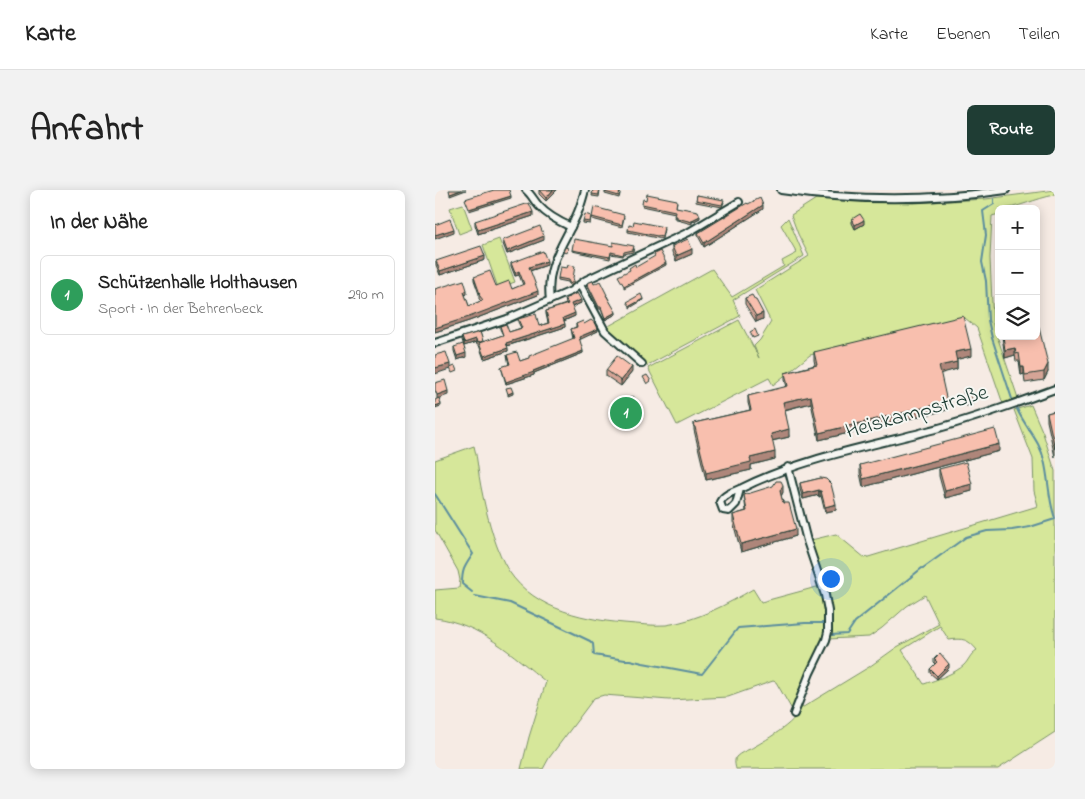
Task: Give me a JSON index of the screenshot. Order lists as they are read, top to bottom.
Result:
{
  "streets": {
    "street": ["Heiskampstraße"]
  },
  "page": {
    "header": "Karte",
    "nav": ["Karte", "Ebenen", "Teilen"],
    "title": "Anfahrt",
    "buttons": "Route",
    "heading": "In der Nähe",
    "map_buttons": ["+", "−"],
    "list": [
      {
        "mark": "1",
        "name": "Schützenhalle Holthausen",
        "note": "Sport · In der Behrenbeck",
        "value": "290 m"
      }
    ],
    "pins": "1"
  }
}
